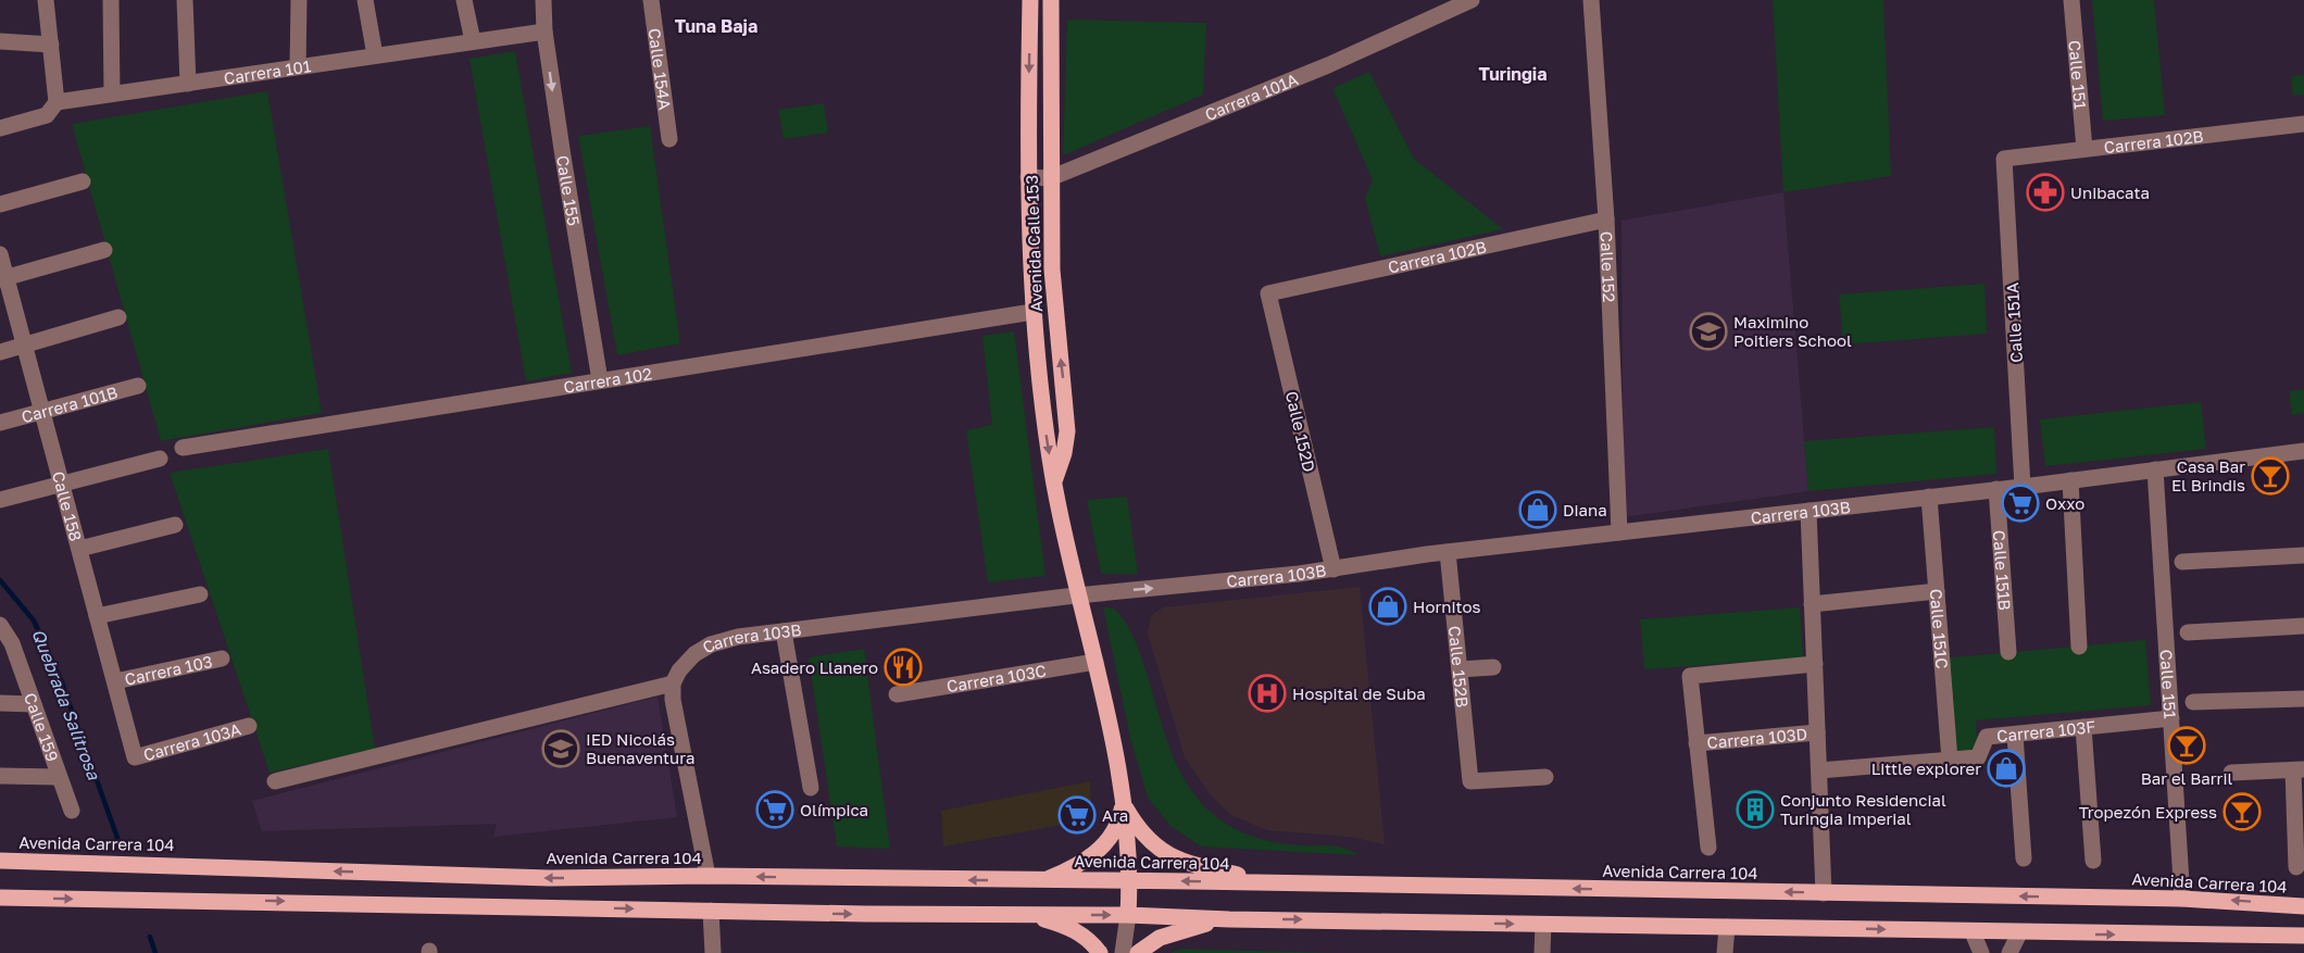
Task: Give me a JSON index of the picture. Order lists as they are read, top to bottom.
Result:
{
  "streets": {
    "main road": ["Avenida Calle 153", "Avenida Carrera 104"],
    "street": [
      "Calle 154A",
      "Carrera 101",
      "Calle 151",
      "Carrera 101A",
      "Carrera 102B",
      "Calle 155",
      "Calle 152",
      "Calle 151A",
      "Carrera 102",
      "Carrera 101B",
      "Calle 152D",
      "Calle 158",
      "Carrera 103B",
      "Calle 151B",
      "Calle 151C",
      "Calle 152B",
      "Carrera 103",
      "Carrera 103C",
      "Calle 159",
      "Carrera 103F",
      "Carrera 103D",
      "Carrera 103A"
    ]
  },
  "crossings": [
    ["Carrera 101", "Calle 155"],
    ["Calle 151", "Carrera 102B"],
    ["Calle 151", "Carrera 103B"],
    ["Calle 151", "Carrera 103F"],
    ["Calle 151", "Avenida Carrera 104"],
    ["Carrera 101A", "Avenida Calle 153"],
    ["Carrera 102B", "Calle 152"],
    ["Carrera 102B", "Calle 151A"],
    ["Carrera 102B", "Calle 152D"],
    ["Calle 155", "Carrera 102"],
    ["Avenida Calle 153", "Carrera 102"],
    ["Avenida Calle 153", "Carrera 103B"],
    ["Avenida Calle 153", "Carrera 103C"],
    ["Avenida Calle 153", "Avenida Carrera 104"],
    ["Calle 152", "Carrera 103B"],
    ["Calle 151A", "Carrera 103B"],
    ["Carrera 101B", "Calle 158"],
    ["Calle 152D", "Carrera 103B"],
    ["Calle 158", "Carrera 103"],
    ["Calle 158", "Carrera 103A"],
    ["Carrera 103B", "Calle 151B"],
    ["Carrera 103B", "Calle 151C"],
    ["Carrera 103B", "Calle 152B"],
    ["Calle 151C", "Carrera 103F"]
  ],
  "one_way": ["Calle 155"],
  "districts": ["Tuna Baja", "Turingia"],
  "water": ["Quebrada Salitrosa"],
  "places": {
    "pharmacy": ["Unibacata"],
    "school or university": ["Maximino Poitiers School", "IED Nicolás Buenaventura"],
    "bar": ["Casa Bar El Brindis", "Bar el Barril", "Tropezón Express"],
    "supermarket": ["Oxxo", "Olímpica", "Ara"],
    "shop": ["Diana", "Hornitos", "Little explorer"],
    "restaurant": ["Asadero Llanero"],
    "hospital": ["Hospital de Suba"],
    "building": ["Conjunto Residencial Turingia Imperial"]
  }
}
